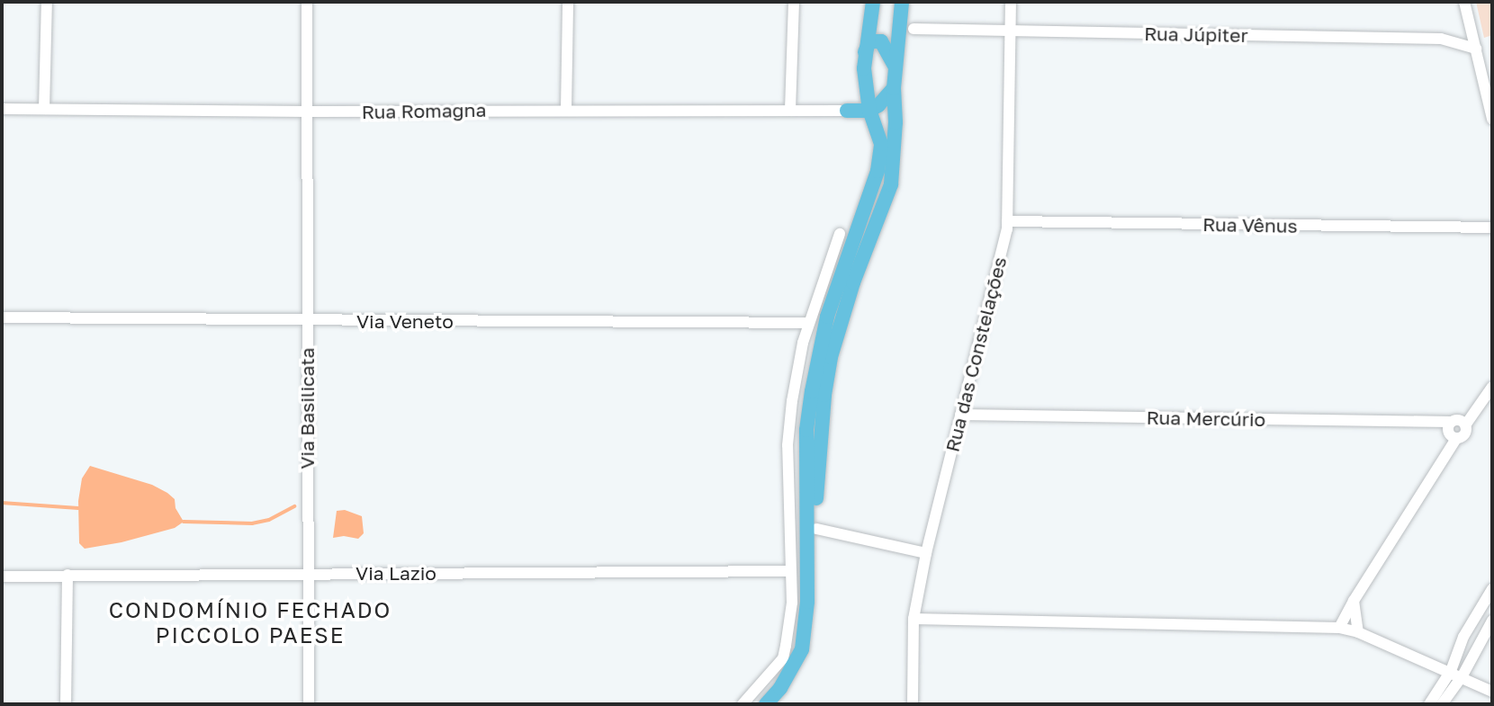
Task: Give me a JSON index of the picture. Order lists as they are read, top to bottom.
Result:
{
  "streets": {
    "street": [
      "Rua Júpiter",
      "Rua Romagna",
      "Rua Vênus",
      "Via Veneto",
      "Rua das Constelações",
      "Via Basilicata",
      "Rua Mercúrio",
      "Via Lazio"
    ]
  },
  "crossings": [
    ["Rua Júpiter", "Rua das Constelações"],
    ["Rua Romagna", "Via Basilicata"],
    ["Rua Vênus", "Rua das Constelações"],
    ["Via Veneto", "Via Basilicata"],
    ["Rua das Constelações", "Rua Mercúrio"],
    ["Via Basilicata", "Via Lazio"]
  ],
  "districts": ["CONDOMÍNIO FECHADO PICCOLO PAESE"]
}
